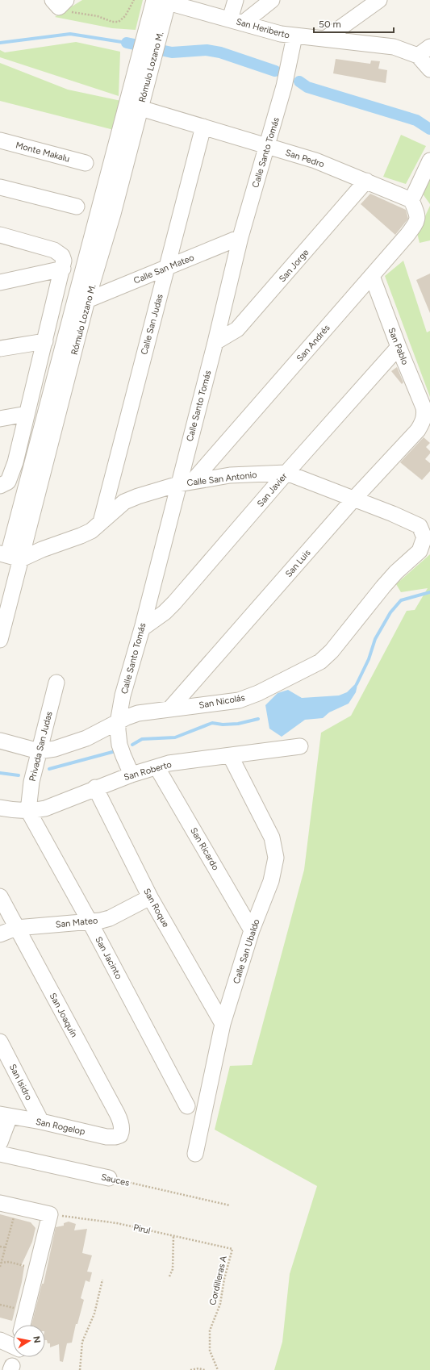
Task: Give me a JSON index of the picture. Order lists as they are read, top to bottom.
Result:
{
  "streets": {
    "street": [
      "San Heriberto",
      "Rómulo Lozano M.",
      "Monte Makalu",
      "Calle Santo Tomás",
      "San Pedro",
      "San Jorge",
      "Calle San Mateo",
      "Calle San Judas",
      "San Andrés",
      "San Pablo",
      "Calle San Antonio",
      "San Javier",
      "San Luis",
      "San Nicolás",
      "Privada San Judas",
      "San Roberto",
      "San Ricardo",
      "San Roque",
      "San Mateo",
      "Calle San Ubaldo",
      "San Jacinto",
      "San Joaquín",
      "San Isidro",
      "San Rogelop",
      "Sauces"
    ],
    "path": ["Pirul", "Cordilleras A"]
  },
  "crossings": [
    ["San Heriberto", "Rómulo Lozano M."],
    ["San Heriberto", "Calle Santo Tomás"],
    ["Rómulo Lozano M.", "San Pedro"],
    ["Rómulo Lozano M.", "Calle San Mateo"],
    ["Rómulo Lozano M.", "Calle San Antonio"],
    ["Calle Santo Tomás", "San Pedro"],
    ["Calle Santo Tomás", "San Jorge"],
    ["Calle Santo Tomás", "Calle San Mateo"],
    ["Calle Santo Tomás", "Calle San Antonio"],
    ["Calle Santo Tomás", "San Javier"],
    ["Calle Santo Tomás", "San Nicolás"],
    ["Calle Santo Tomás", "San Roberto"],
    ["San Pedro", "San Jorge"],
    ["San Pedro", "Calle San Judas"],
    ["San Pedro", "San Andrés"],
    ["Calle San Mateo", "Calle San Judas"],
    ["Calle San Judas", "Calle San Antonio"],
    ["San Andrés", "San Pablo"],
    ["San Andrés", "Calle San Antonio"],
    ["San Pablo", "San Javier"],
    ["San Pablo", "San Luis"],
    ["Calle San Antonio", "San Javier"],
    ["Calle San Antonio", "San Luis"],
    ["Calle San Antonio", "San Nicolás"],
    ["San Luis", "San Nicolás"],
    ["San Nicolás", "Privada San Judas"],
    ["Privada San Judas", "San Roberto"],
    ["Privada San Judas", "San Jacinto"],
    ["San Roberto", "San Ricardo"],
    ["San Roberto", "San Roque"],
    ["San Roberto", "Calle San Ubaldo"],
    ["San Roberto", "San Jacinto"],
    ["San Ricardo", "Calle San Ubaldo"],
    ["San Roque", "San Mateo"],
    ["San Roque", "Calle San Ubaldo"],
    ["San Mateo", "San Jacinto"],
    ["San Mateo", "San Joaquín"],
    ["San Joaquín", "San Rogelop"],
    ["San Isidro", "San Rogelop"],
    ["Pirul", "Cordilleras A"]
  ],
  "scale_bar": "50 m",
  "north": "right"
}
